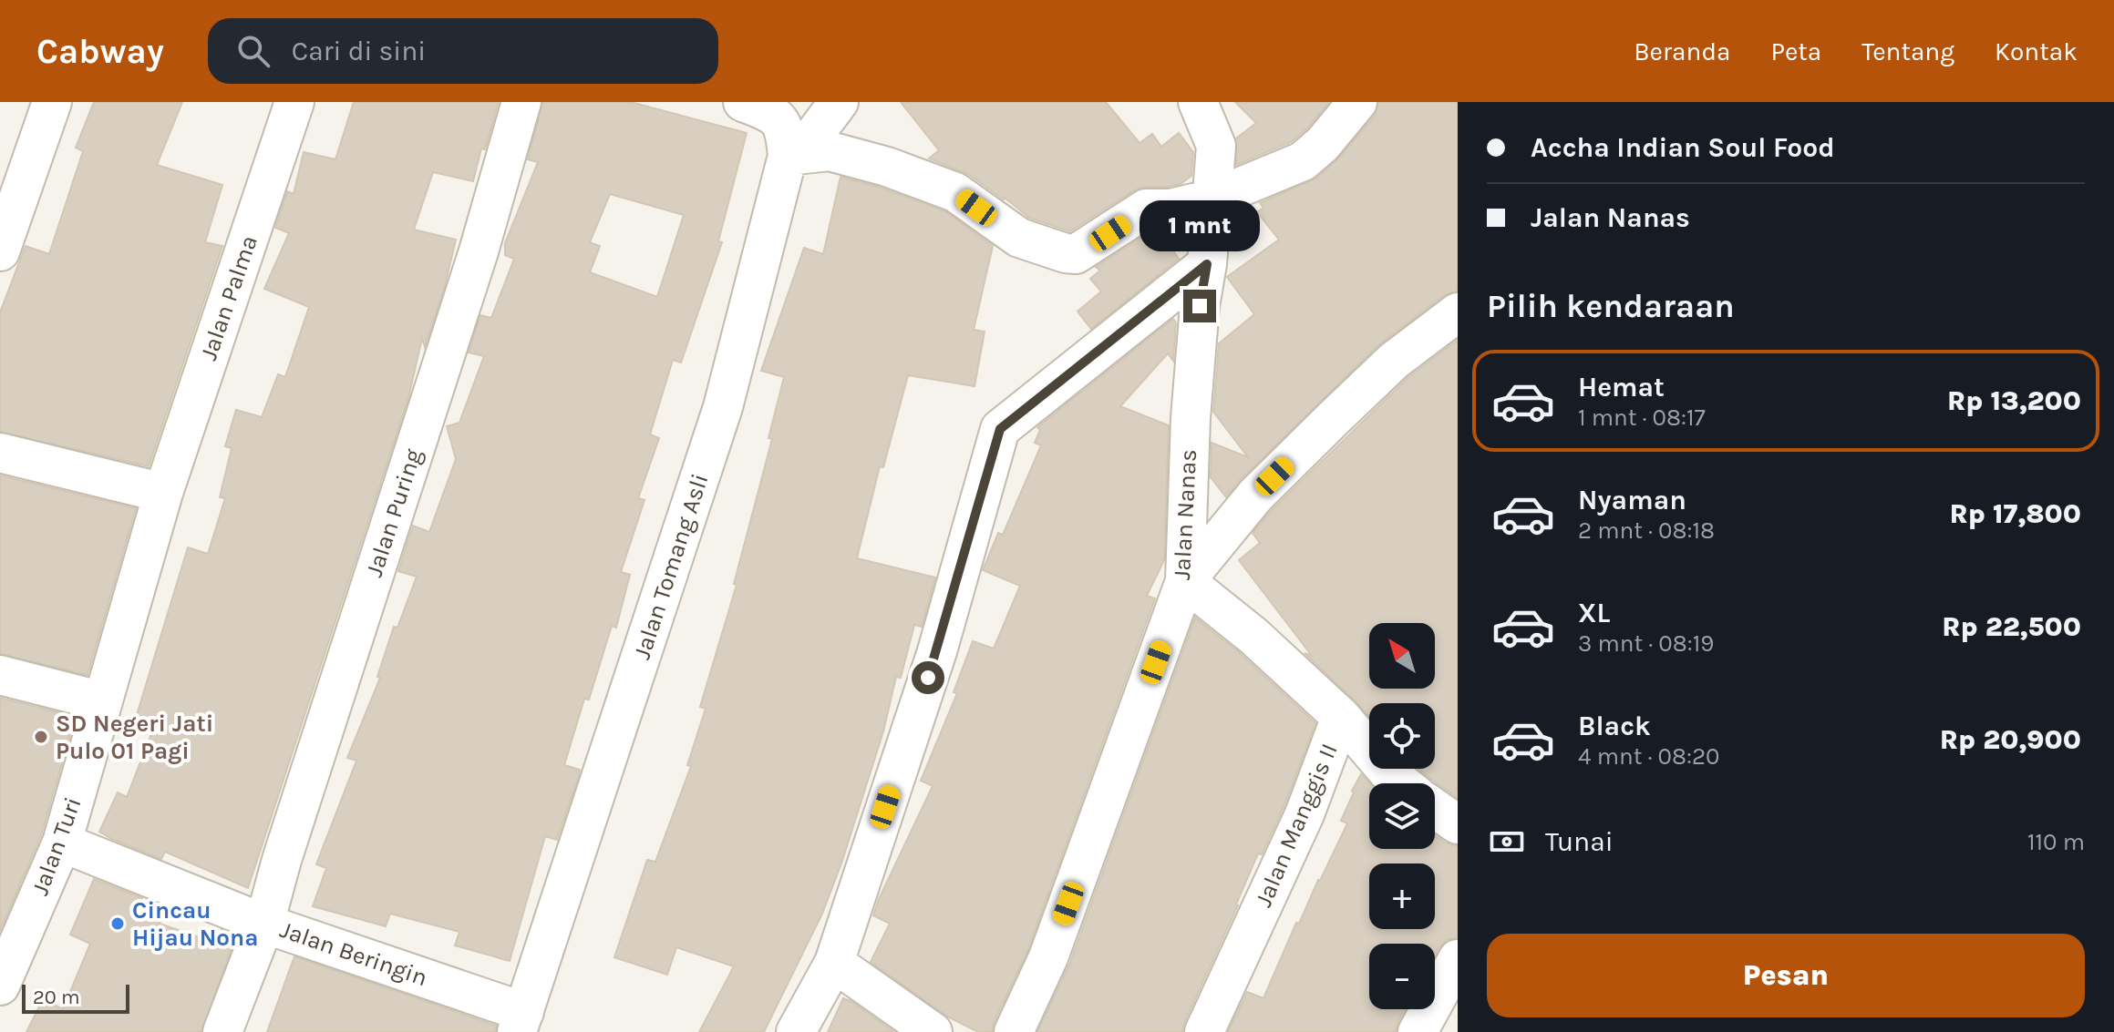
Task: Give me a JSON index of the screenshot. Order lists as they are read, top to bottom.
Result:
{
  "streets": {
    "street": [
      "Jalan Palma",
      "Jalan Puring",
      "Jalan Nanas",
      "Jalan Tomang Asli",
      "Jalan Manggis II",
      "Jalan Turi",
      "Jalan Beringin"
    ]
  },
  "crossings": [
    ["Jalan Palma", "Jalan Turi"],
    ["Jalan Puring", "Jalan Beringin"],
    ["Jalan Nanas", "Jalan Manggis II"],
    ["Jalan Tomang Asli", "Jalan Beringin"],
    ["Jalan Turi", "Jalan Beringin"]
  ],
  "places": ["SD Negeri Jati Pulo 01 Pagi", "Cincau Hijau Nona"],
  "scale_bar": "20 m",
  "north": "top left",
  "page": {
    "header": "Cabway",
    "search": "Cari di sini",
    "nav": [
      "Beranda",
      "Peta",
      "Tentang",
      "Kontak"
    ],
    "banner": ["Accha Indian Soul Food", "Jalan Nanas"],
    "bubble": "1 mnt",
    "heading": "Pilih kendaraan",
    "list": [
      {
        "name": "Hemat",
        "note": "1 mnt · 08:17",
        "value": "Rp 13,200"
      },
      {
        "name": "Nyaman",
        "note": "2 mnt · 08:18",
        "value": "Rp 17,800"
      },
      {
        "name": "XL",
        "note": "3 mnt · 08:19",
        "value": "Rp 22,500"
      },
      {
        "name": "Black",
        "note": "4 mnt · 08:20",
        "value": "Rp 20,900"
      }
    ],
    "map_buttons": ["+", "−"],
    "pay": ["Tunai", "110 m"],
    "buttons": "Pesan",
    "scale": "20 m"
  }
}
